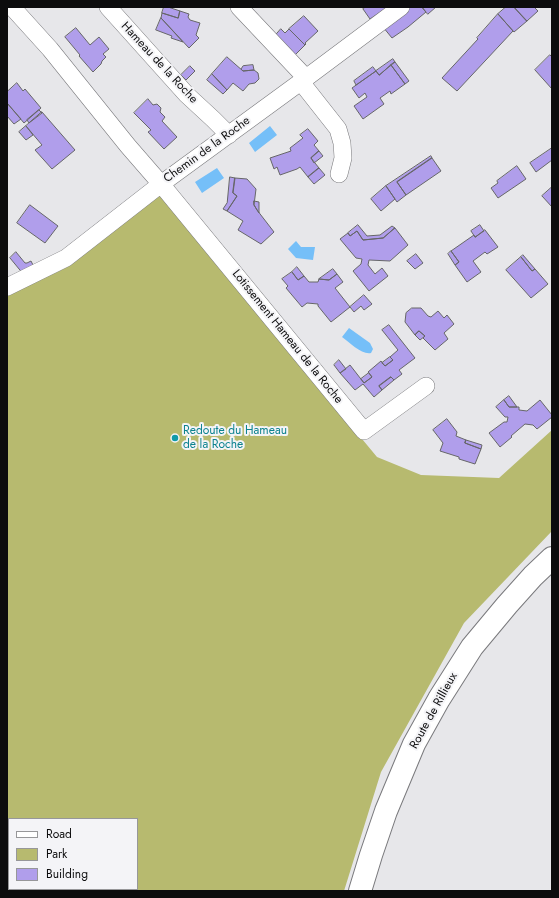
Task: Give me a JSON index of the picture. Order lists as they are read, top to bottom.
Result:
{
  "streets": {
    "street": [
      "Hameau de la Roche",
      "Chemin de la Roche",
      "Lotissement Hameau de la Roche",
      "Route de Rillieux"
    ]
  },
  "crossings": [
    ["Hameau de la Roche", "Chemin de la Roche"],
    ["Chemin de la Roche", "Lotissement Hameau de la Roche"]
  ],
  "places": ["Redoute du Hameau de la Roche"],
  "legend": ["Road", "Park", "Building"]
}
